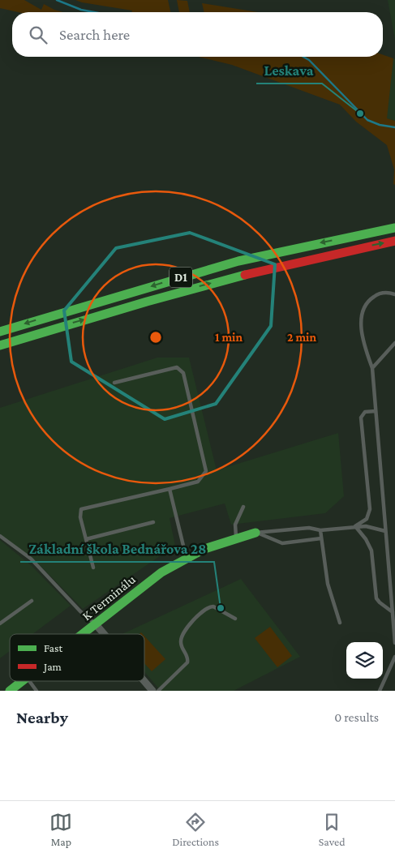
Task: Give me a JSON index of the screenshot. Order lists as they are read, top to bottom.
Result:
{
  "streets": {
    "main road": ["D1", "K Terminálu"]
  },
  "places": ["Leskava", "Základní škola Bednářova 28"],
  "legend": ["Fast", "Jam"],
  "page": {
    "search": "Search here",
    "heading": ["Nearby", "0 results"],
    "nav": ["Map", "Directions", "Saved"]
  },
  "rings": ["1 min", "2 min"]
}
